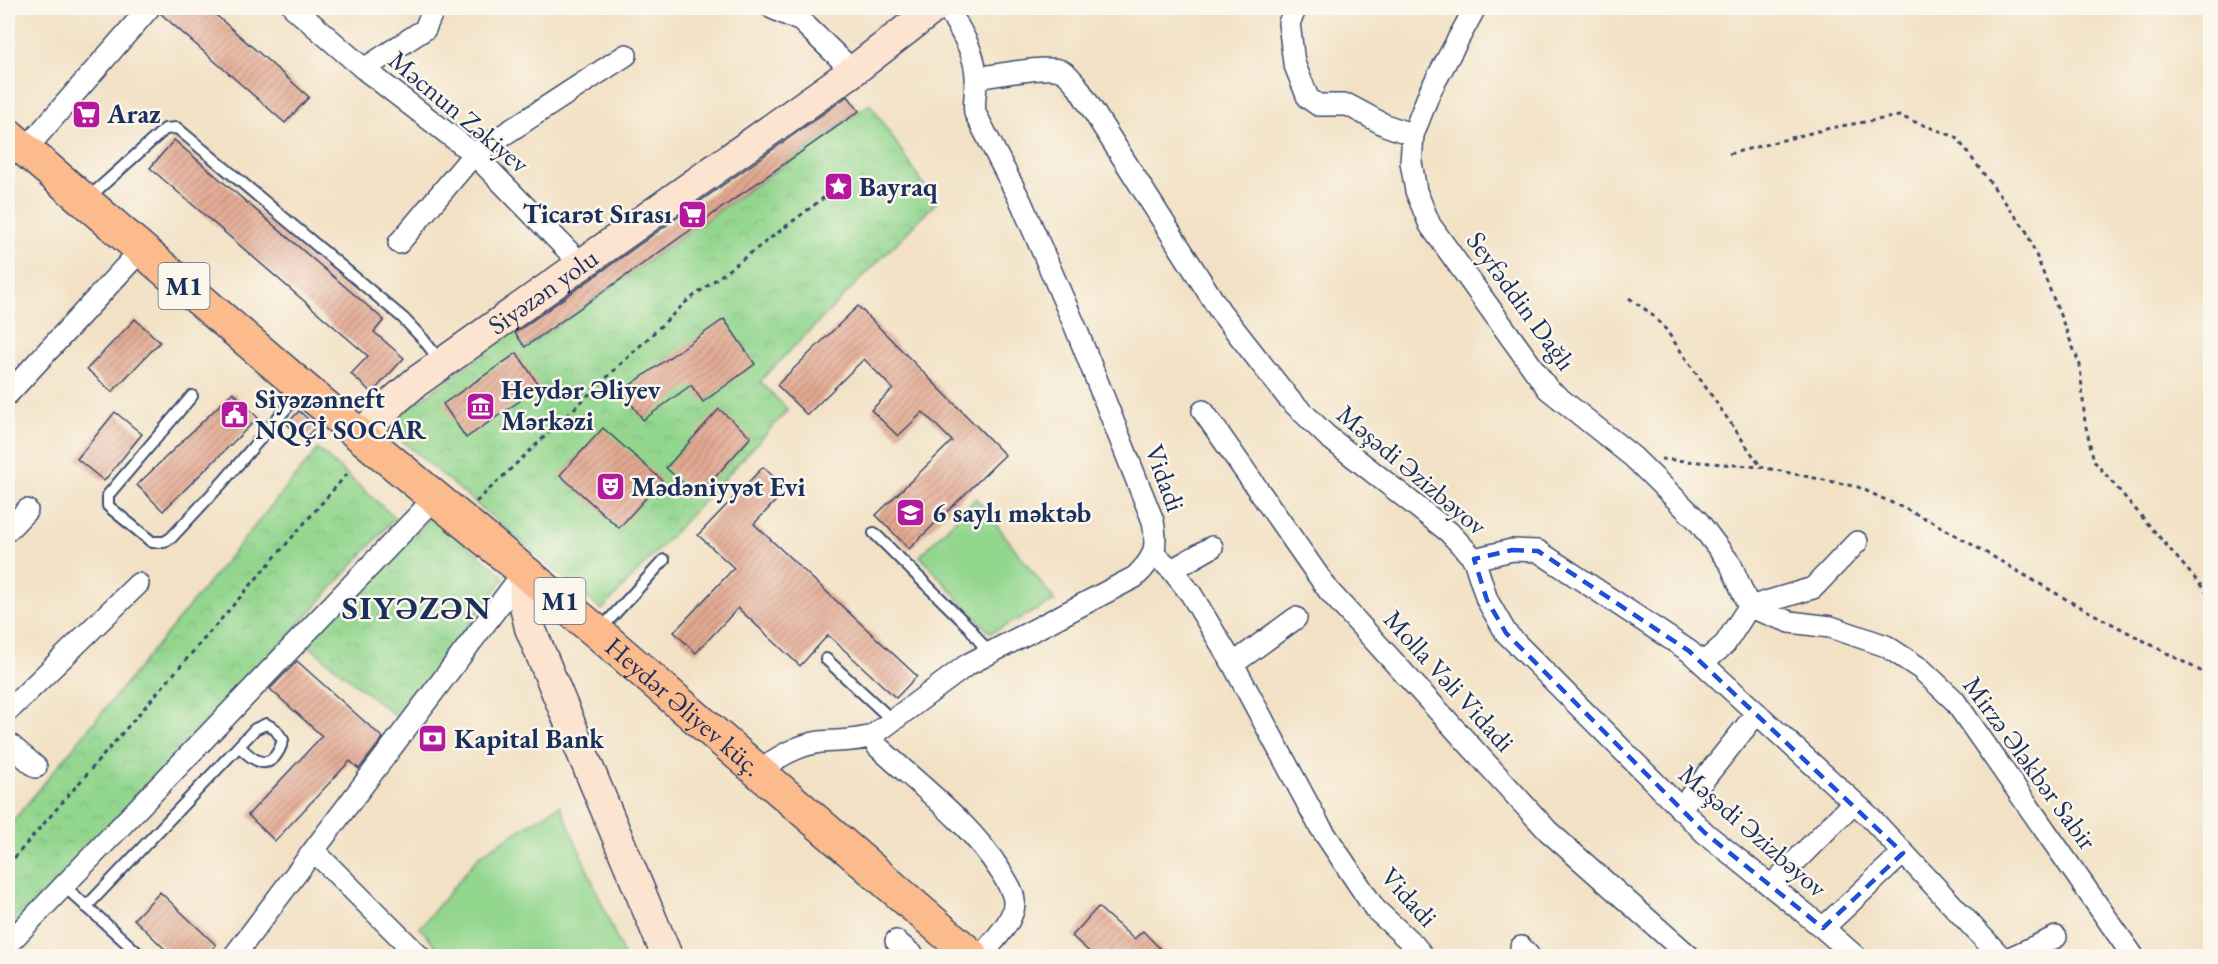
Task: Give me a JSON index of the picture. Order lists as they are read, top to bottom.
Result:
{
  "streets": {
    "main road": ["M1", "Heydər Əliyev küç."],
    "street": [
      "Məcnun Zəkiyev",
      "Siyəzən yolu",
      "Seyfəddin Dağlı",
      "Məşədi Əzizbəyov",
      "Vidadi",
      "Molla Vəli Vidadi",
      "Mirzə Ələkbər Sabir"
    ]
  },
  "crossings": [
    ["Məcnun Zəkiyev", "Siyəzən yolu"],
    ["Siyəzən yolu", "Heydər Əliyev küç."],
    ["Seyfəddin Dağlı", "Mirzə Ələkbər Sabir"],
    ["Məşədi Əzizbəyov", "Vidadi"]
  ],
  "districts": ["SIYƏZƏN"],
  "places": {
    "supermarket": ["Araz", "Ticarət Sırası"],
    "place": ["Bayraq"],
    "museum": ["Heydər Əliyev Mərkəzi"],
    "public building": ["Siyəzənneft NQÇİ SOCAR"],
    "theatre": ["Mədəniyyət Evi"],
    "school or university": ["6 saylı məktəb"],
    "bank": ["Kapital Bank"]
  }
}
